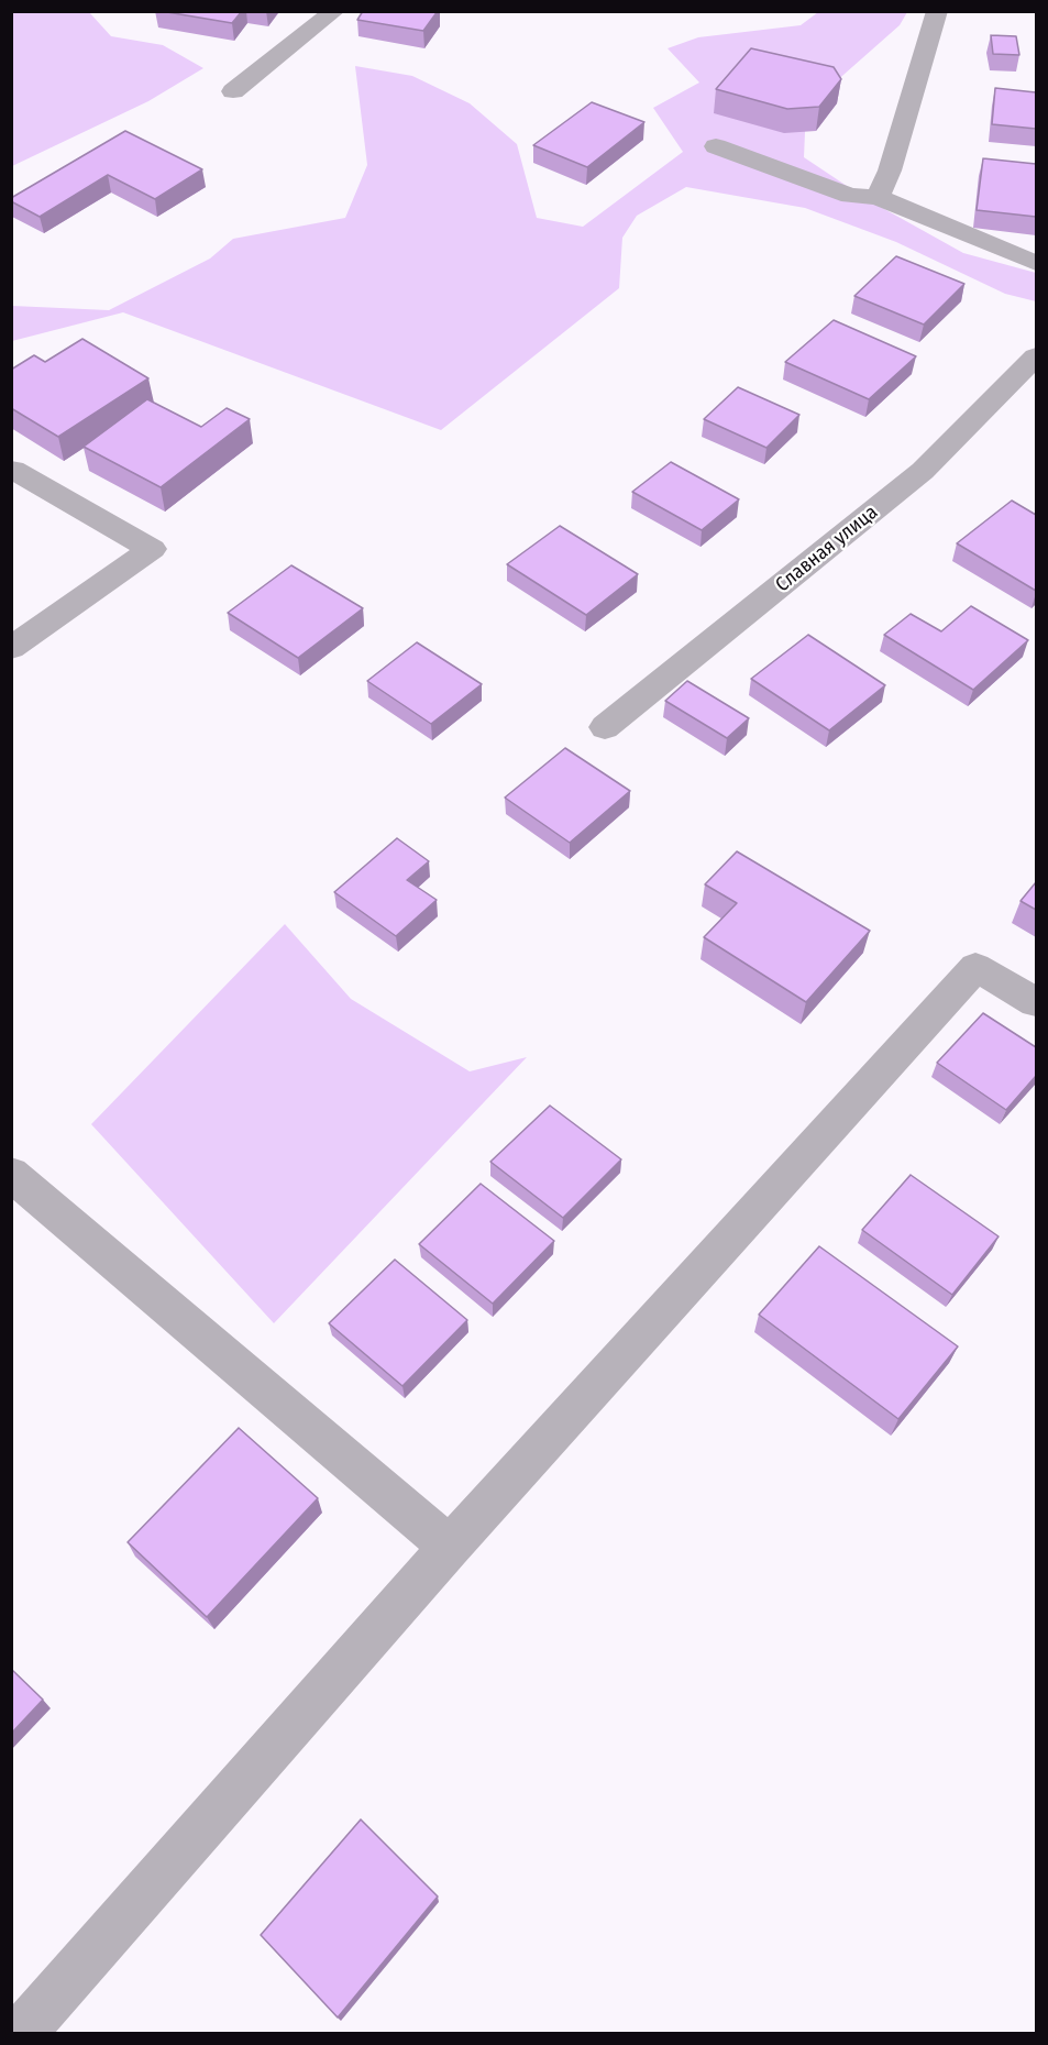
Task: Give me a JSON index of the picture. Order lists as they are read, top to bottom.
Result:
{
  "streets": {
    "street": ["Славная улица"]
  }
}
